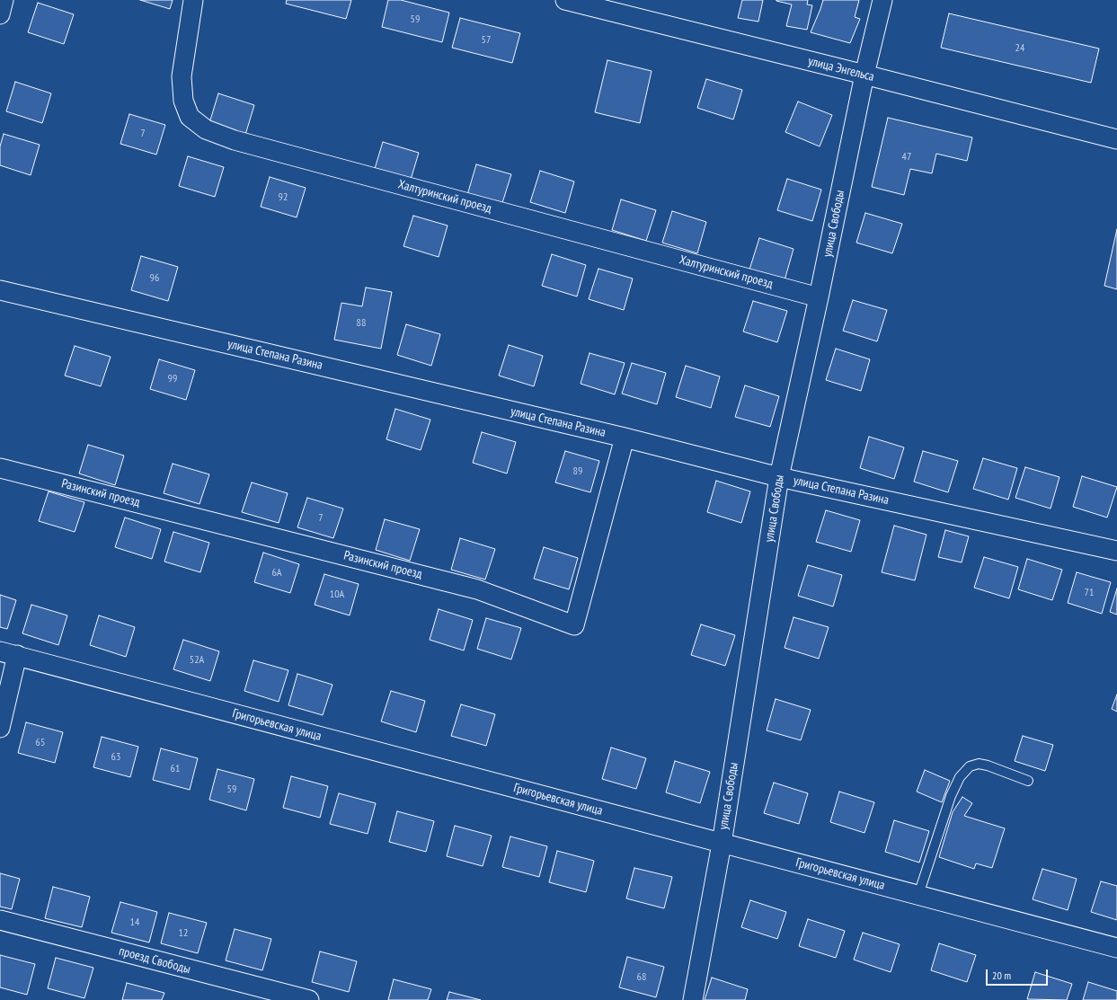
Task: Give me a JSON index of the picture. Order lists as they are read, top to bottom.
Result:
{
  "streets": {
    "street": [
      "улица Энгельса",
      "Халтуринский проезд",
      "улица Свободы",
      "улица Степана Разина",
      "Разинский проезд",
      "Григорьевская улица",
      "проезд Свободы"
    ]
  },
  "crossings": [
    ["улица Энгельса", "улица Свободы"],
    ["Халтуринский проезд", "улица Свободы"],
    ["улица Свободы", "улица Степана Разина"],
    ["улица Свободы", "Григорьевская улица"],
    ["улица Степана Разина", "Разинский проезд"]
  ],
  "house_numbers": [
    "59",
    "57",
    "24",
    "7",
    "47",
    "92",
    "96",
    "88",
    "99",
    "89",
    "7",
    "6А",
    "71",
    "10А",
    "52А",
    "65",
    "63",
    "61",
    "59",
    "14",
    "12",
    "68"
  ],
  "scale_bar": "20 m"
}
